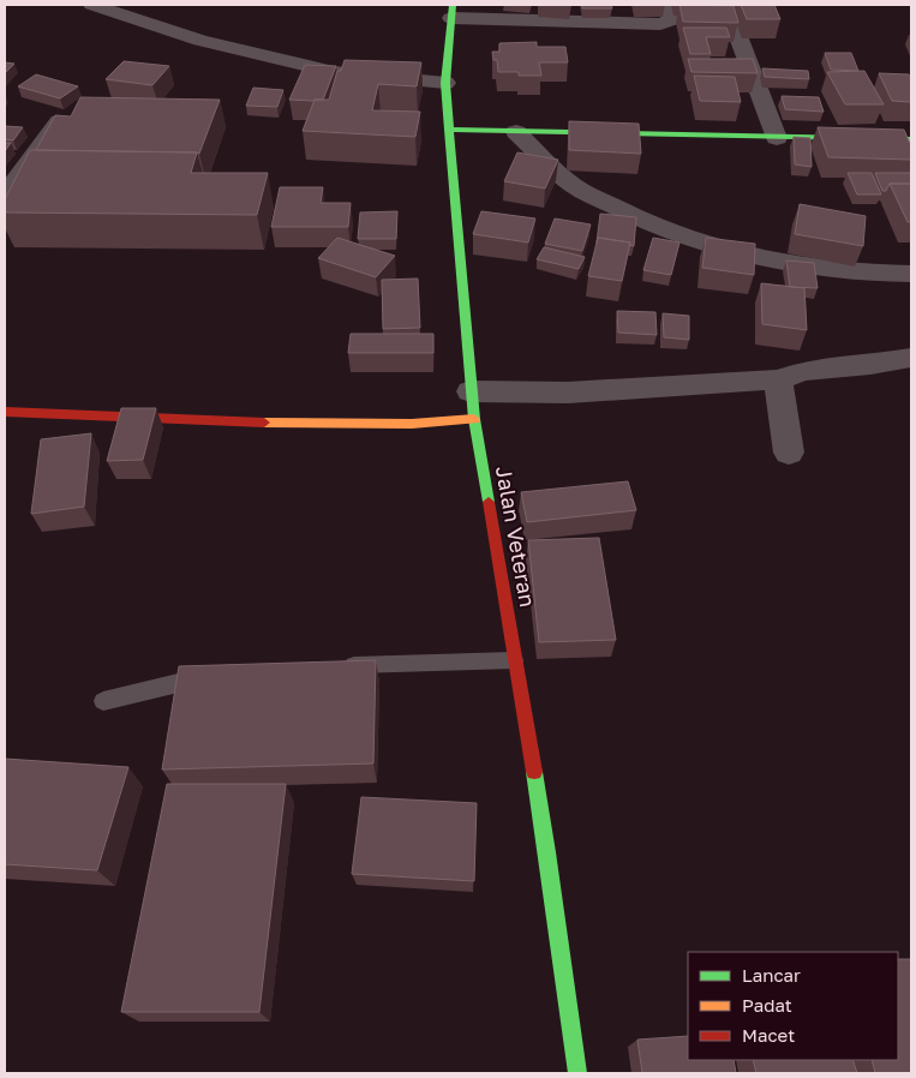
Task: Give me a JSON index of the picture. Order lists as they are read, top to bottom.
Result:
{
  "streets": {
    "main road": ["Jalan Veteran"]
  },
  "legend": ["Lancar", "Padat", "Macet"]
}
